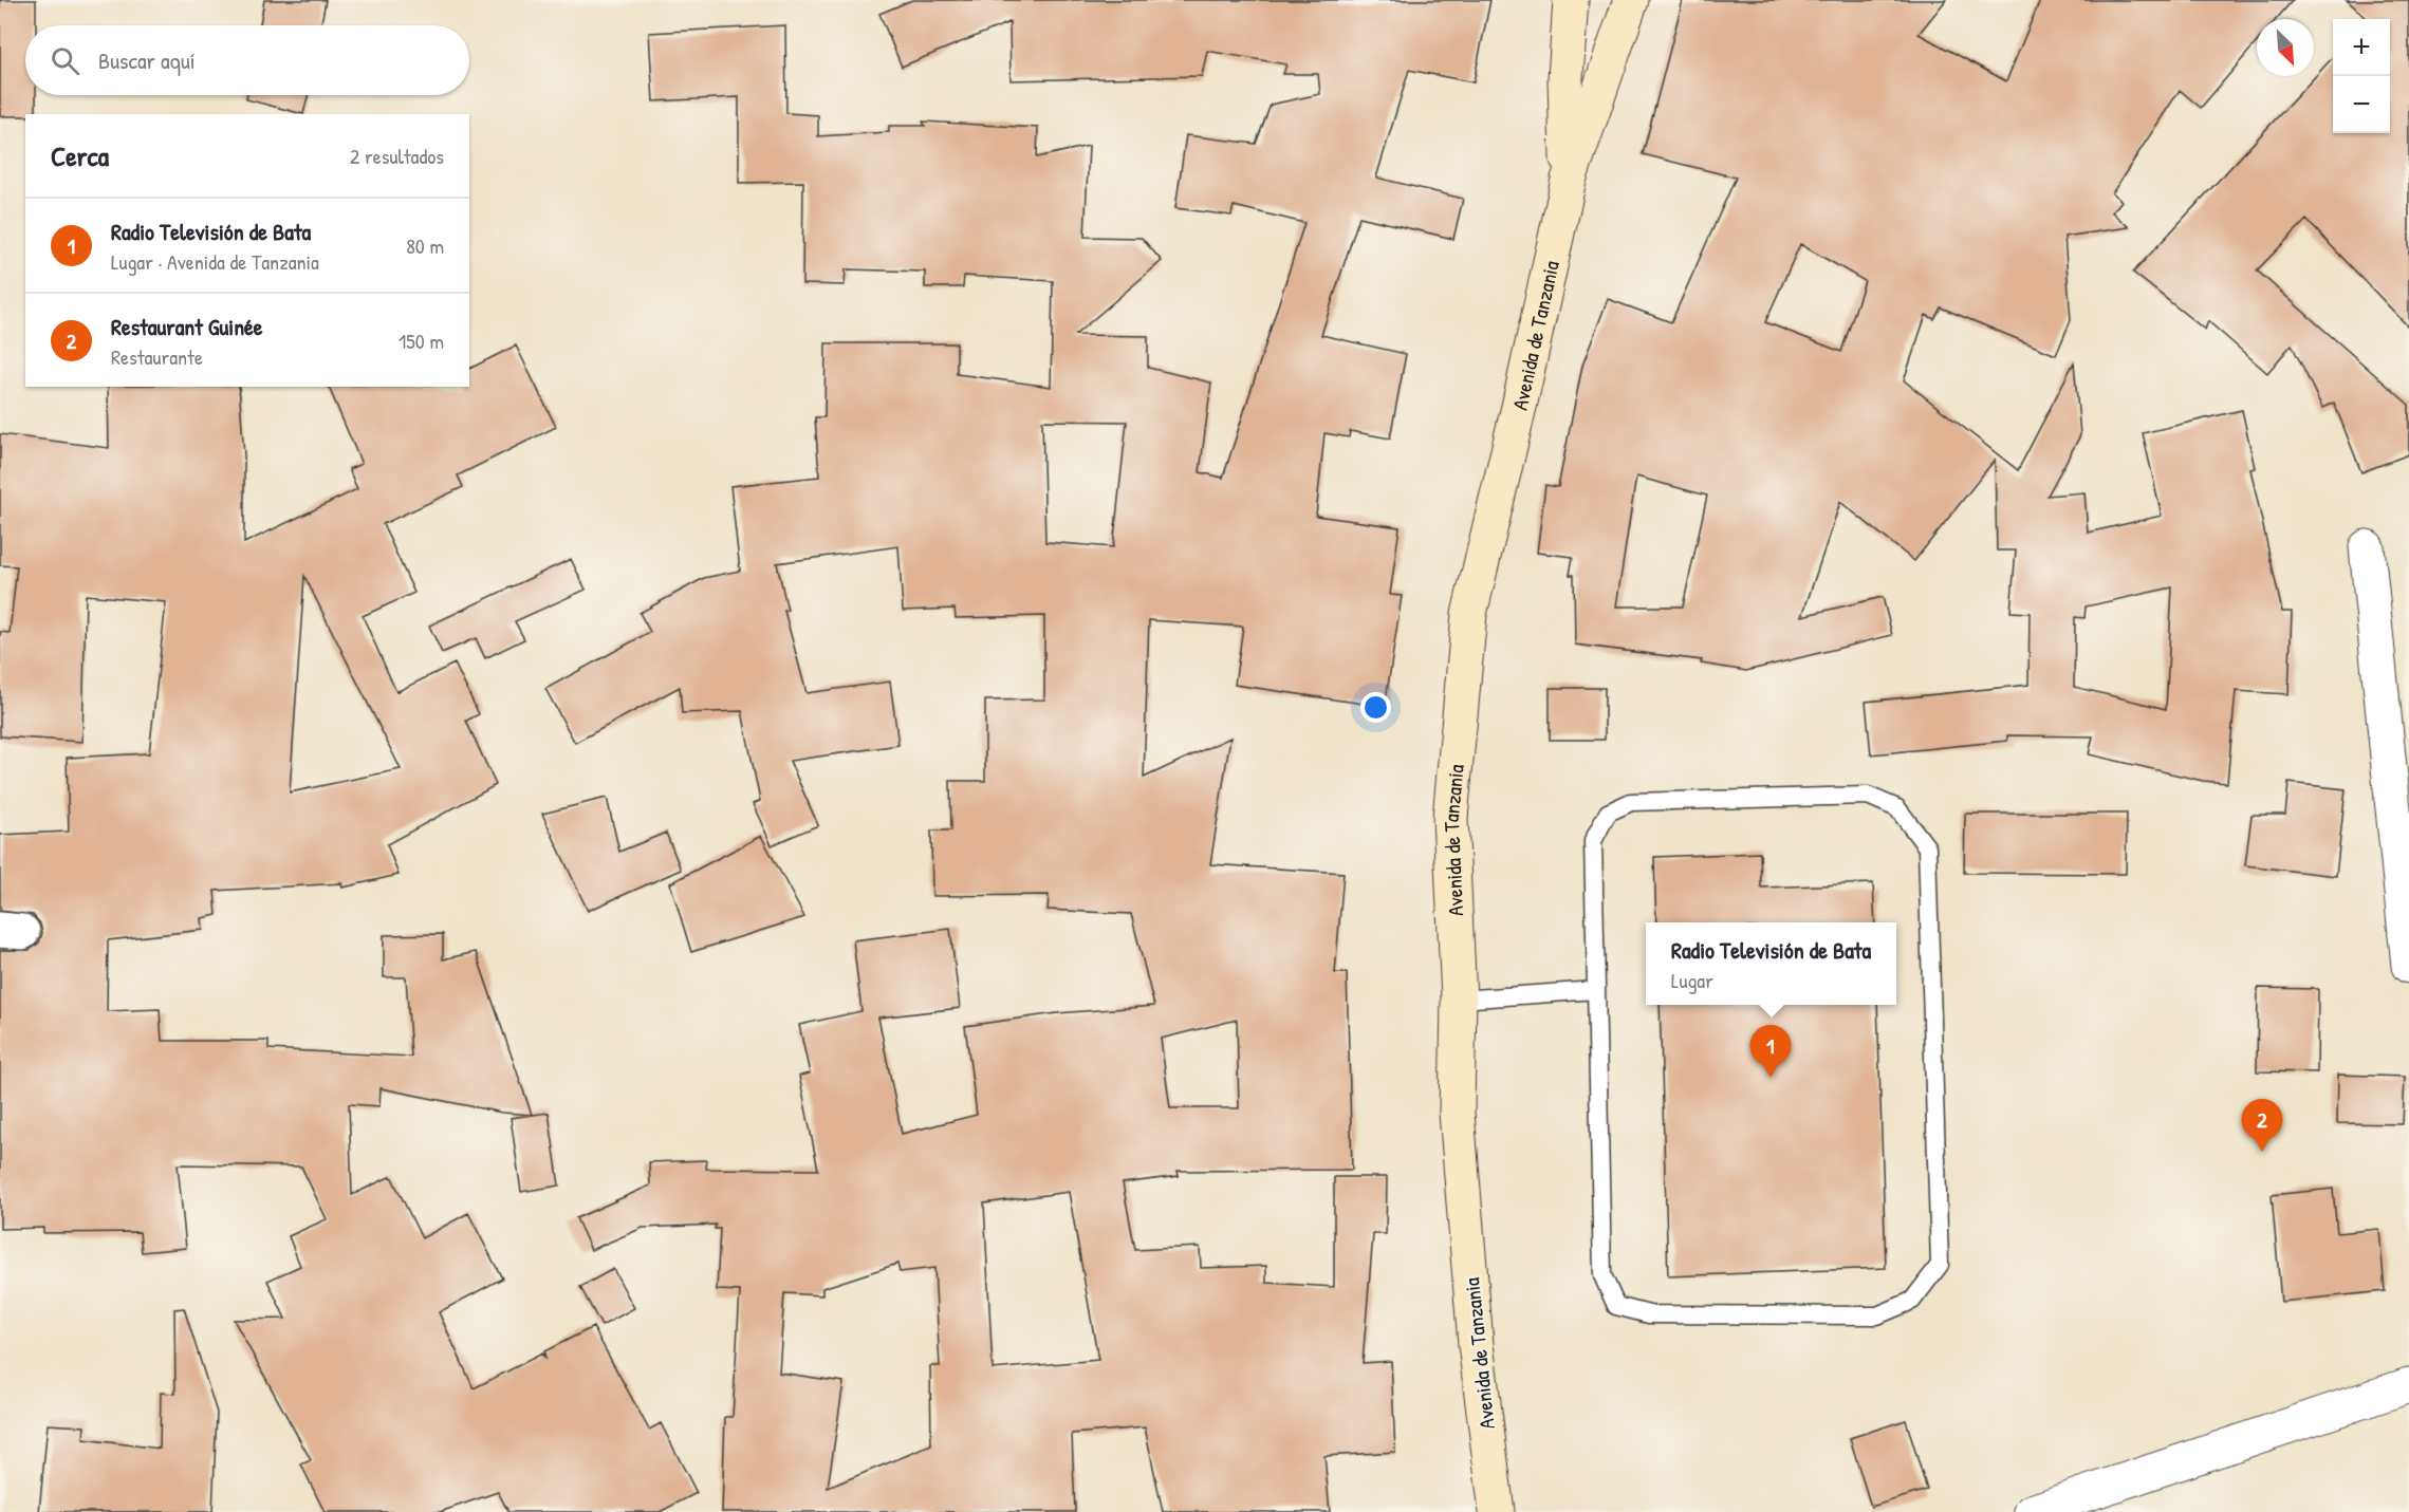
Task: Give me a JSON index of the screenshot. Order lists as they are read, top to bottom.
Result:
{
  "streets": {
    "main road": ["Avenida de Tanzania"]
  },
  "north": "bottom right",
  "page": {
    "map_buttons": ["+", "−"],
    "search": "Buscar aquí",
    "heading": ["Cerca", "2 resultados"],
    "list": [
      {
        "mark": "1",
        "name": "Radio Televisión de Bata",
        "note": "Lugar · Avenida de Tanzania",
        "value": "80 m"
      },
      {
        "mark": "2",
        "name": "Restaurant Guinée",
        "note": "Restaurante",
        "value": "150 m"
      }
    ],
    "popup": ["Radio Televisión de Bata", "Lugar"],
    "pins": ["1", "2"]
  }
}
